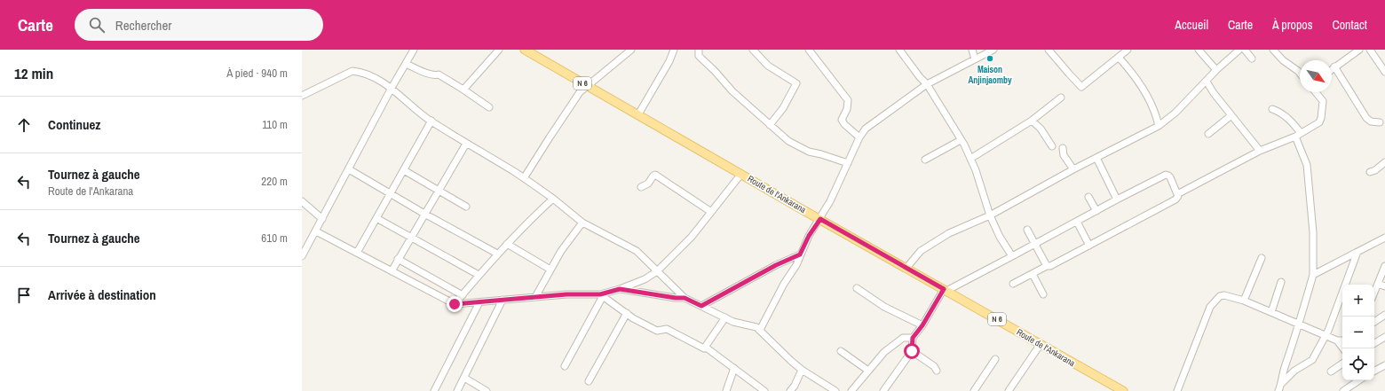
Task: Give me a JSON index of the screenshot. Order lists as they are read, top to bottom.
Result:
{
  "streets": {
    "main road": ["N 6", "Route de l'Ankarana"]
  },
  "places": ["Maison Anjinjaomby"],
  "north": "bottom right",
  "page": {
    "header": "Carte",
    "search": "Rechercher",
    "nav": [
      "Accueil",
      "Carte",
      "À propos",
      "Contact"
    ],
    "heading": ["12 min", "À pied · 940 m"],
    "list": [
      ["Continuez", "110 m"],
      ["Tournez à gauche", "Route de l'Ankarana", "220 m"],
      ["Tournez à gauche", "610 m"],
      "Arrivée à destination"
    ],
    "map_buttons": ["+", "−"]
  }
}
